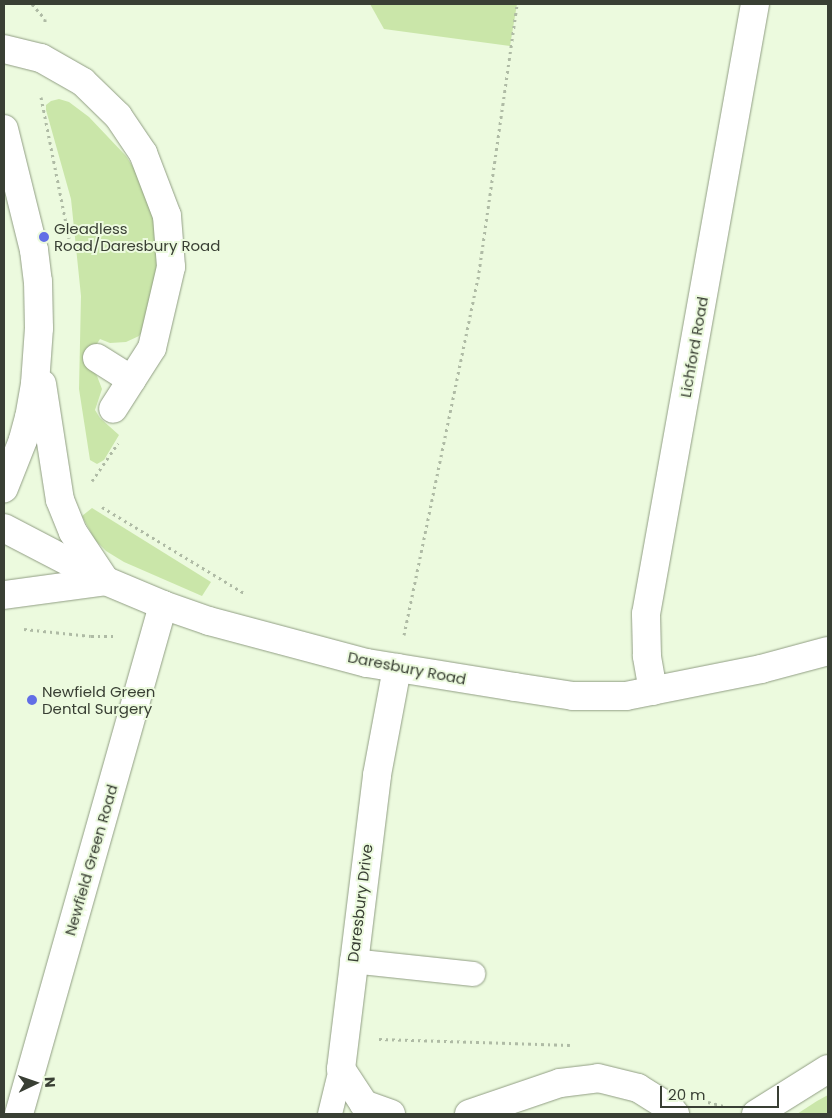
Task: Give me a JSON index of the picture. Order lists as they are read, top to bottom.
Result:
{
  "streets": {
    "street": [
      "Lichford Road",
      "Daresbury Road",
      "Newfield Green Road",
      "Daresbury Drive"
    ]
  },
  "crossings": [
    ["Lichford Road", "Daresbury Road"],
    ["Daresbury Road", "Newfield Green Road"],
    ["Daresbury Road", "Daresbury Drive"]
  ],
  "places": ["Gleadless Road/Daresbury Road", "Newfield Green Dental Surgery"],
  "scale_bar": "20 m",
  "north": "right"
}
